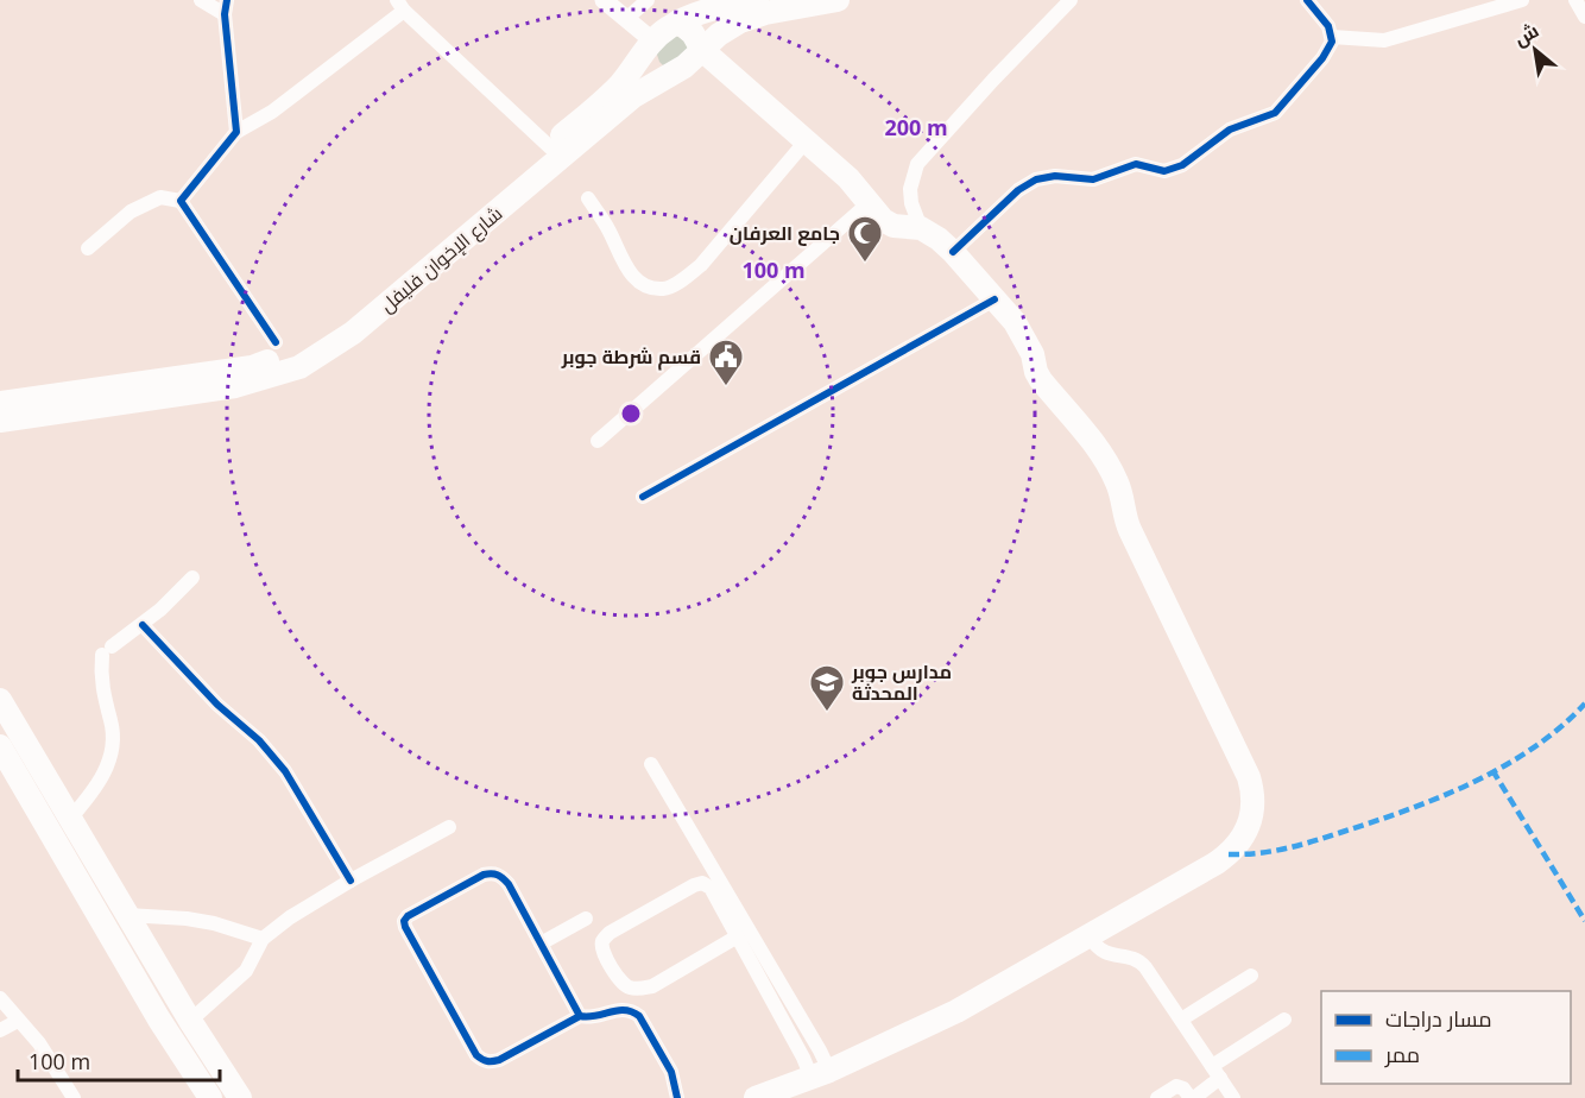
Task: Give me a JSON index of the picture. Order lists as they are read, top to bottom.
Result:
{
  "streets": {
    "main road": ["شارع الإخوان فليفل"]
  },
  "places": {
    "mosque": ["جامع العرفان"],
    "public building": ["قسم شرطة جوبر"],
    "school or university": ["مدارس جوبر المحدثة"]
  },
  "legend": ["مسار دراجات", "ممر"],
  "scale_bar": "100 m",
  "north": "top left",
  "rings": ["200 m", "100 m"]
}
